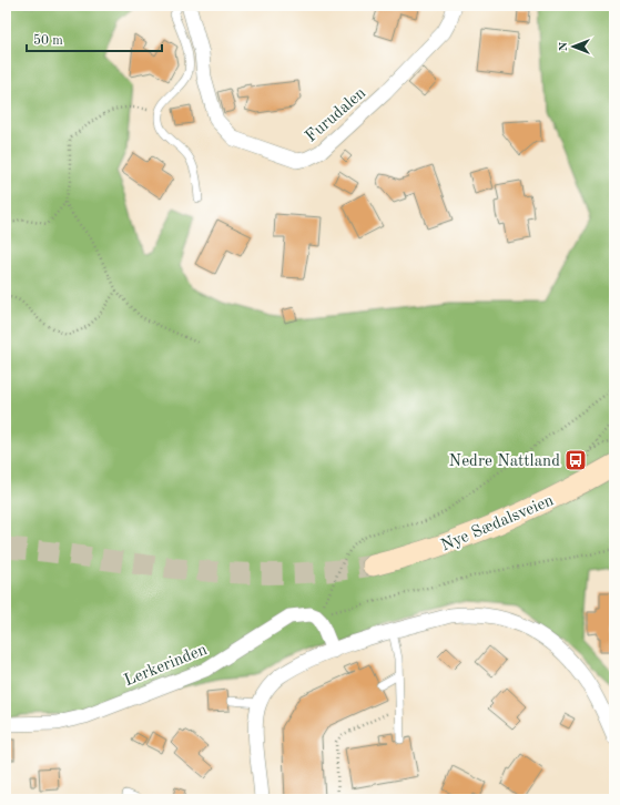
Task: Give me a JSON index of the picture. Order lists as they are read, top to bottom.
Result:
{
  "streets": {
    "main road": ["Nye Sædalsveien"],
    "street": ["Furudalen", "Lerkerinden"]
  },
  "places": {
    "bus stop": ["Nedre Nattland"]
  },
  "scale_bar": "50 m",
  "north": "left"
}
